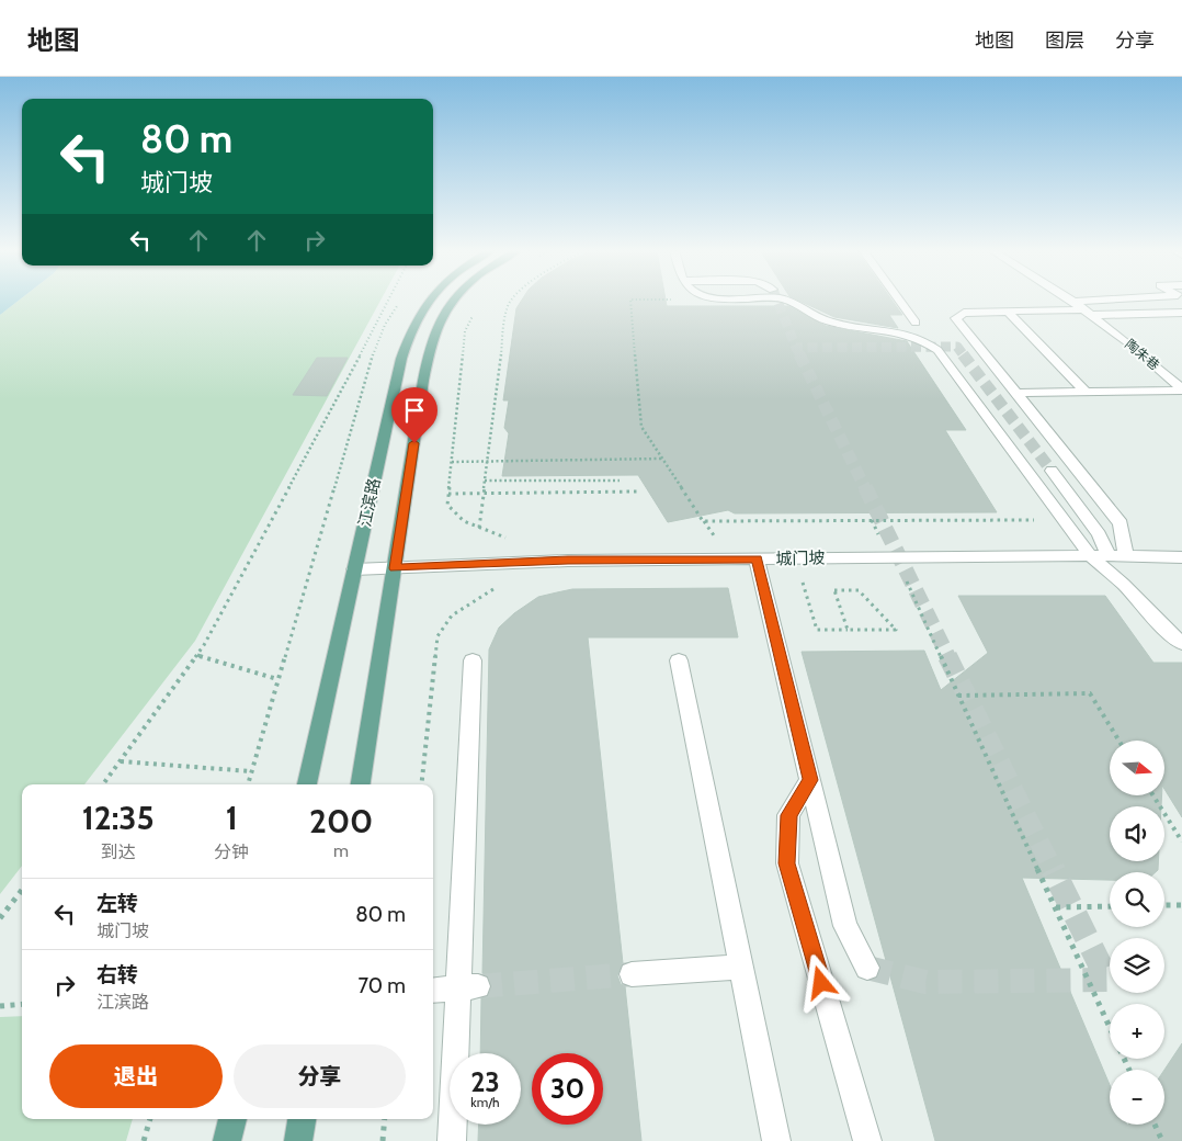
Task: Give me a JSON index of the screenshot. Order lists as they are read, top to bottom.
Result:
{
  "streets": {
    "main road": ["江滨路"],
    "street": ["陶朱巷", "城门坡"]
  },
  "crossings": [
    ["江滨路", "城门坡"]
  ],
  "north": "right",
  "page": {
    "header": "地图",
    "nav": ["地图", "图层", "分享"],
    "turn": ["80 m", "城门坡"],
    "map_buttons": ["+", "−"],
    "eta": [
      "12:35",
      "到达",
      "1",
      "分钟",
      "200",
      "m"
    ],
    "list": [
      {
        "name": "左转",
        "note": "城门坡",
        "value": "80 m"
      },
      {
        "name": "右转",
        "note": "江滨路",
        "value": "70 m"
      }
    ],
    "buttons": ["退出", "分享"],
    "speed": "23 km/h",
    "limit": "30"
  }
}
